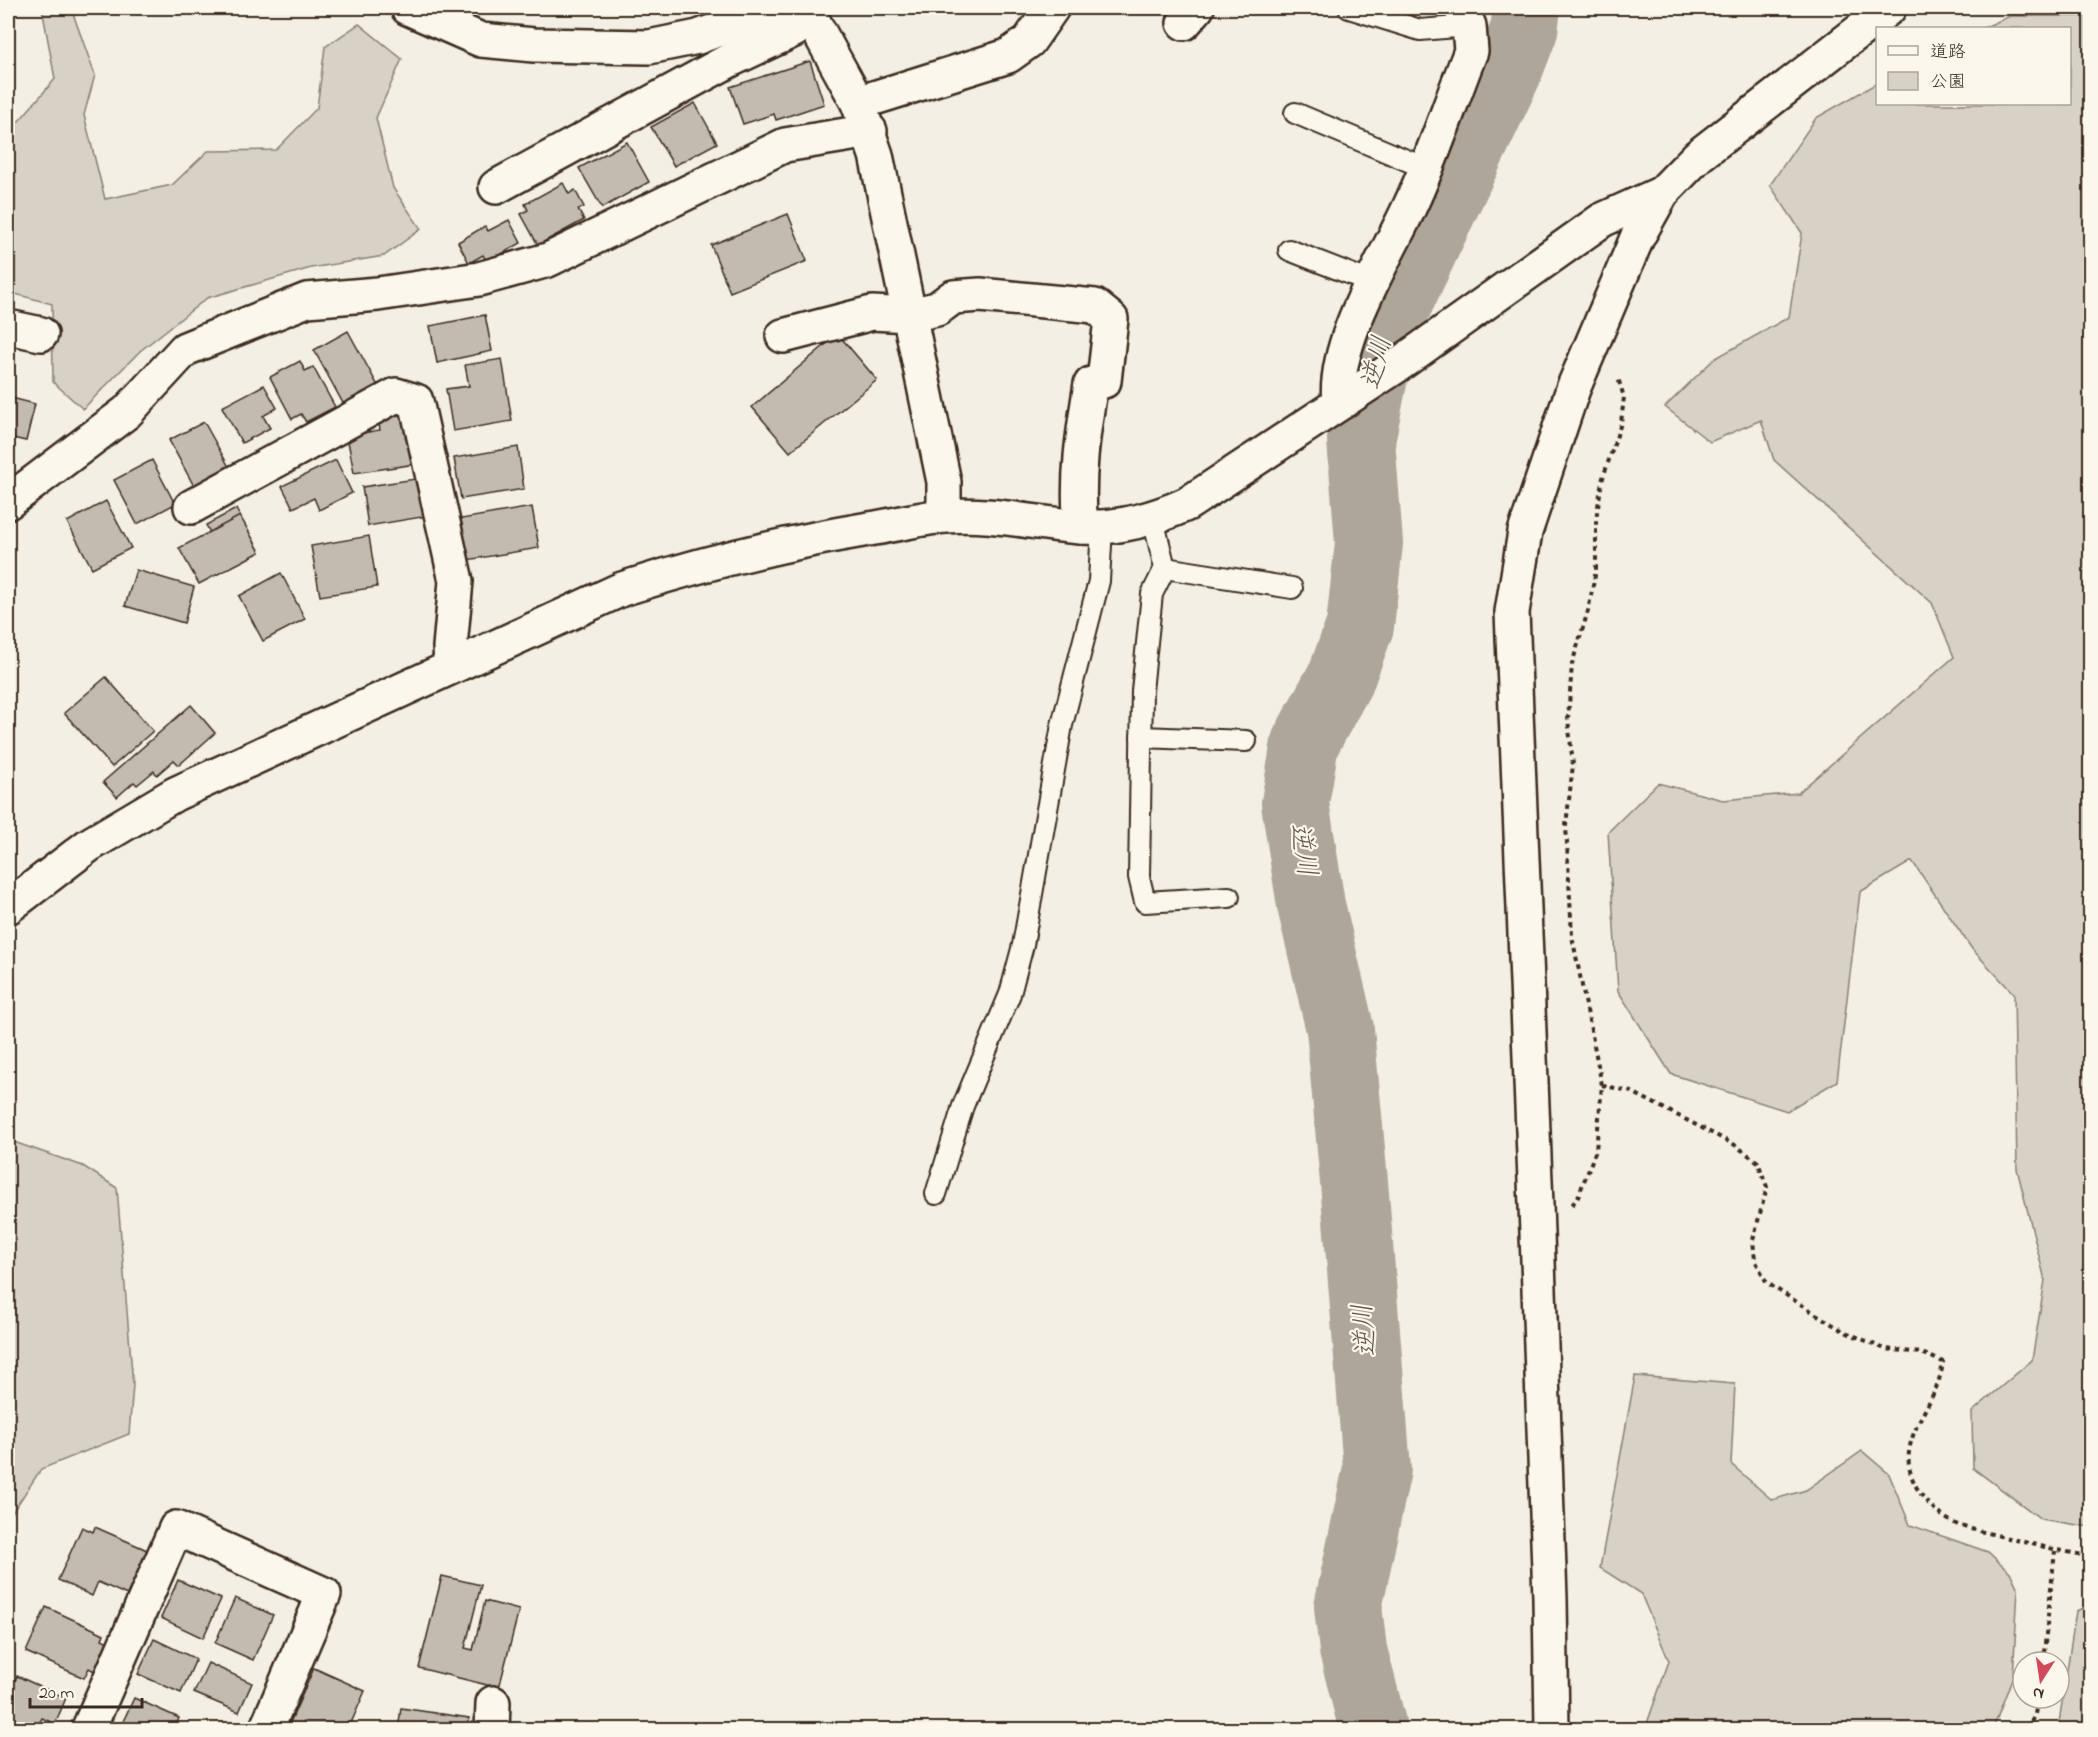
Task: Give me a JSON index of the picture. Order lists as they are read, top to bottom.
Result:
{
  "water": ["逆川"],
  "legend": ["道路", "公園"],
  "scale_bar": "20 m",
  "north": "bottom"
}
